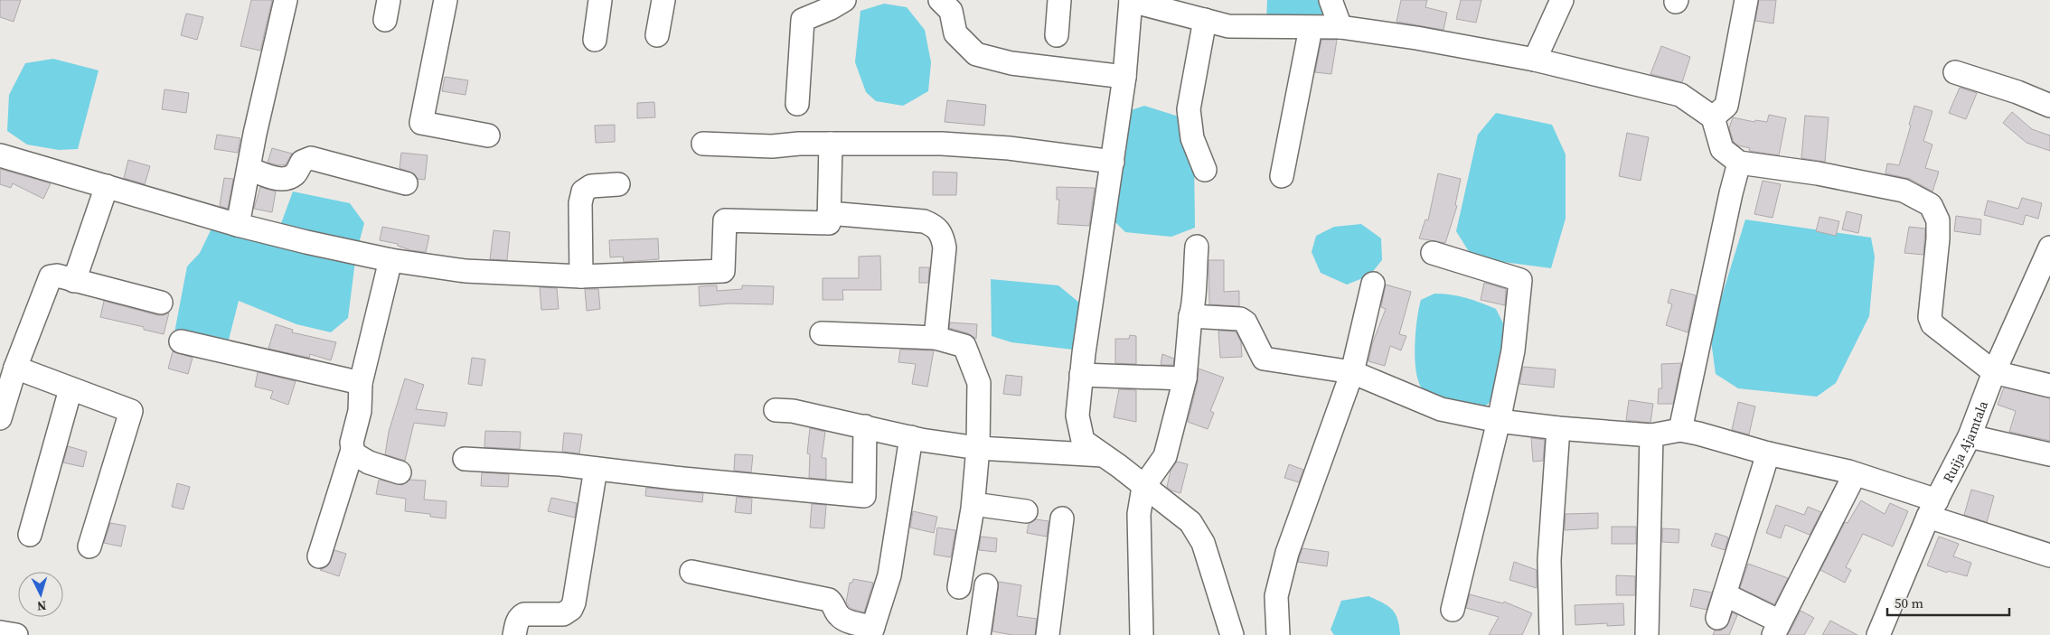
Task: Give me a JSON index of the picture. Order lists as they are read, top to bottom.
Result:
{
  "streets": {
    "street": ["Ruija Ajamtala"]
  },
  "scale_bar": "50 m",
  "north": "bottom"
}
